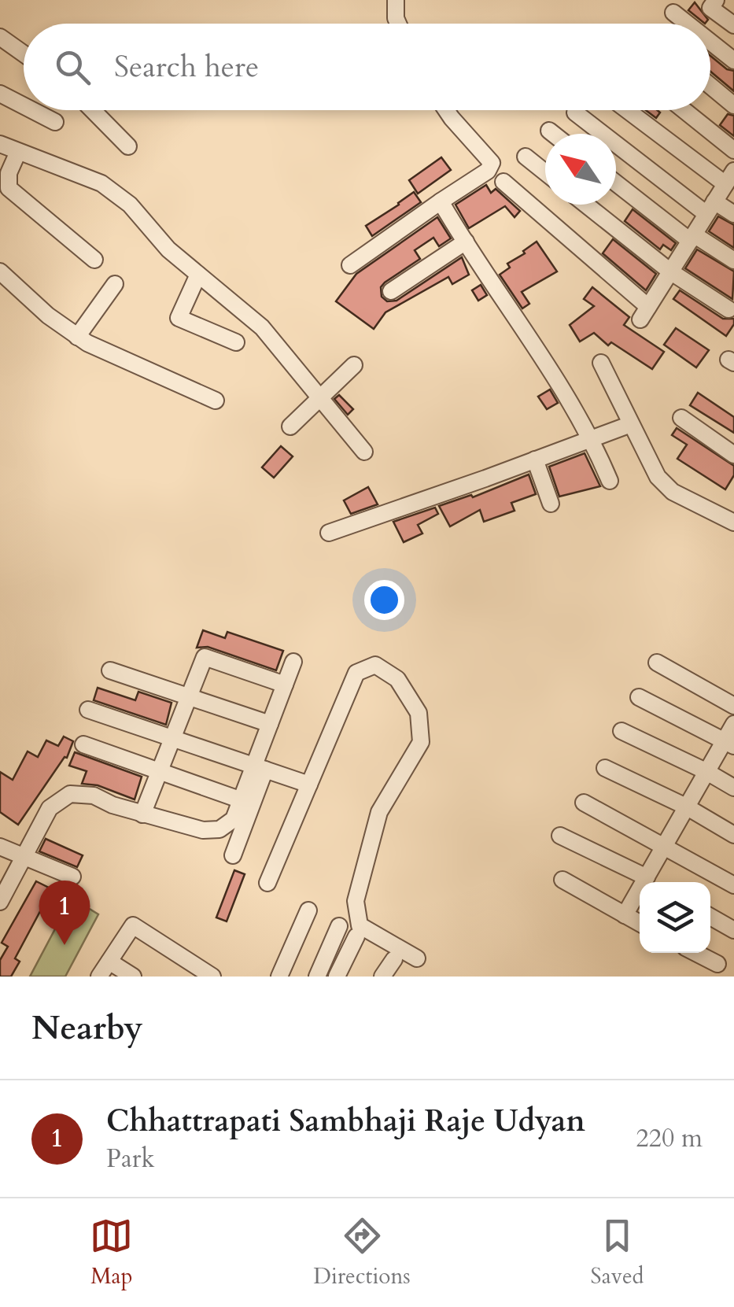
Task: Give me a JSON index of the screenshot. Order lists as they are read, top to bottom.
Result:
{
  "north": "top left",
  "page": {
    "search": "Search here",
    "pins": "1",
    "heading": "Nearby",
    "list": [
      {
        "mark": "1",
        "name": "Chhattrapati Sambhaji Raje Udyan",
        "note": "Park",
        "value": "220 m"
      }
    ],
    "nav": ["Map", "Directions", "Saved"]
  }
}
